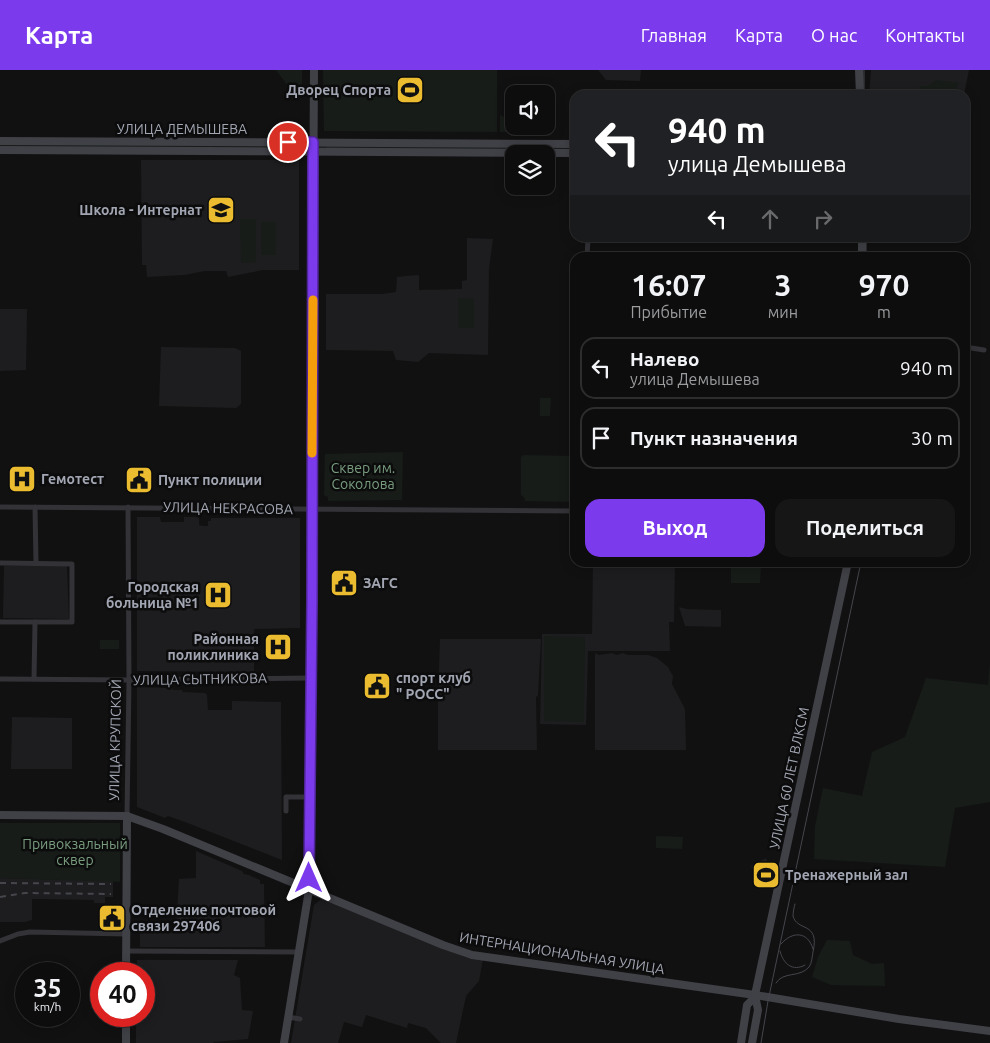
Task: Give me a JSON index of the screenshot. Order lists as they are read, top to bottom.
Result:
{
  "streets": {
    "street": [
      "УЛИЦА ДЕМЫШЕВА",
      "УЛИЦА НЕКРАСОВА",
      "УЛИЦА СЫТНИКОВА",
      "УЛИЦА КРУПСКОЙ",
      "УЛИЦА 60 ЛЕТ ВЛКСМ",
      "ИНТЕРНАЦИОНАЛЬНАЯ УЛИЦА"
    ]
  },
  "crossings": [
    ["УЛИЦА НЕКРАСОВА", "УЛИЦА КРУПСКОЙ"],
    ["УЛИЦА СЫТНИКОВА", "УЛИЦА КРУПСКОЙ"],
    ["УЛИЦА КРУПСКОЙ", "ИНТЕРНАЦИОНАЛЬНАЯ УЛИЦА"],
    ["УЛИЦА 60 ЛЕТ ВЛКСМ", "ИНТЕРНАЦИОНАЛЬНАЯ УЛИЦА"]
  ],
  "parks": ["Сквер им. Соколова", "Привокзальный сквер"],
  "places": {
    "sports": ["Дворец Спорта", "Тренажерный зал"],
    "school or university": ["Школа - Интернат"],
    "hospital": ["Гемотест", "Городская больница №1", "Районная поликлиника"],
    "public building": [
      "Пункт полиции",
      "ЗАГС",
      "спорт клуб \" РОСС\"",
      "Отделение почтовой связи 297406"
    ]
  },
  "page": {
    "header": "Карта",
    "nav": [
      "Главная",
      "Карта",
      "О нас",
      "Контакты"
    ],
    "turn": ["940 m", "улица Демышева"],
    "eta": [
      "16:07",
      "Прибытие",
      "3",
      "мин",
      "970",
      "m"
    ],
    "list": [
      {
        "name": "Налево",
        "note": "улица Демышева",
        "value": "940 m"
      },
      {
        "name": "Пункт назначения",
        "value": "30 m"
      }
    ],
    "buttons": ["Выход", "Поделиться"],
    "speed": "35 km/h",
    "limit": "40"
  }
}
